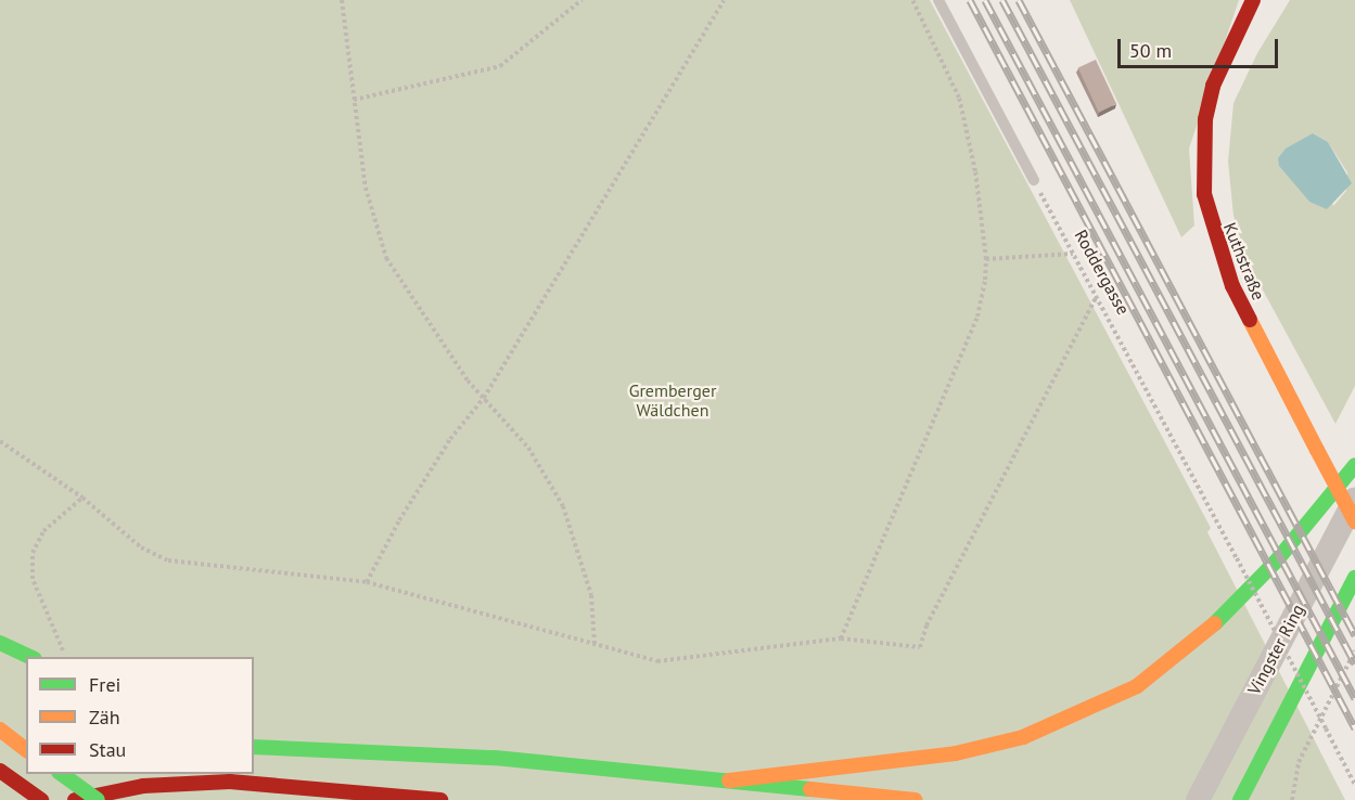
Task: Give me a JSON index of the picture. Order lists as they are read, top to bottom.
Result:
{
  "streets": {
    "main road": ["Kuthstraße", "Vingster Ring"],
    "path": ["Roddergasse"]
  },
  "parks": ["Gremberger Wäldchen"],
  "legend": ["Frei", "Zäh", "Stau"],
  "scale_bar": "50 m"
}
